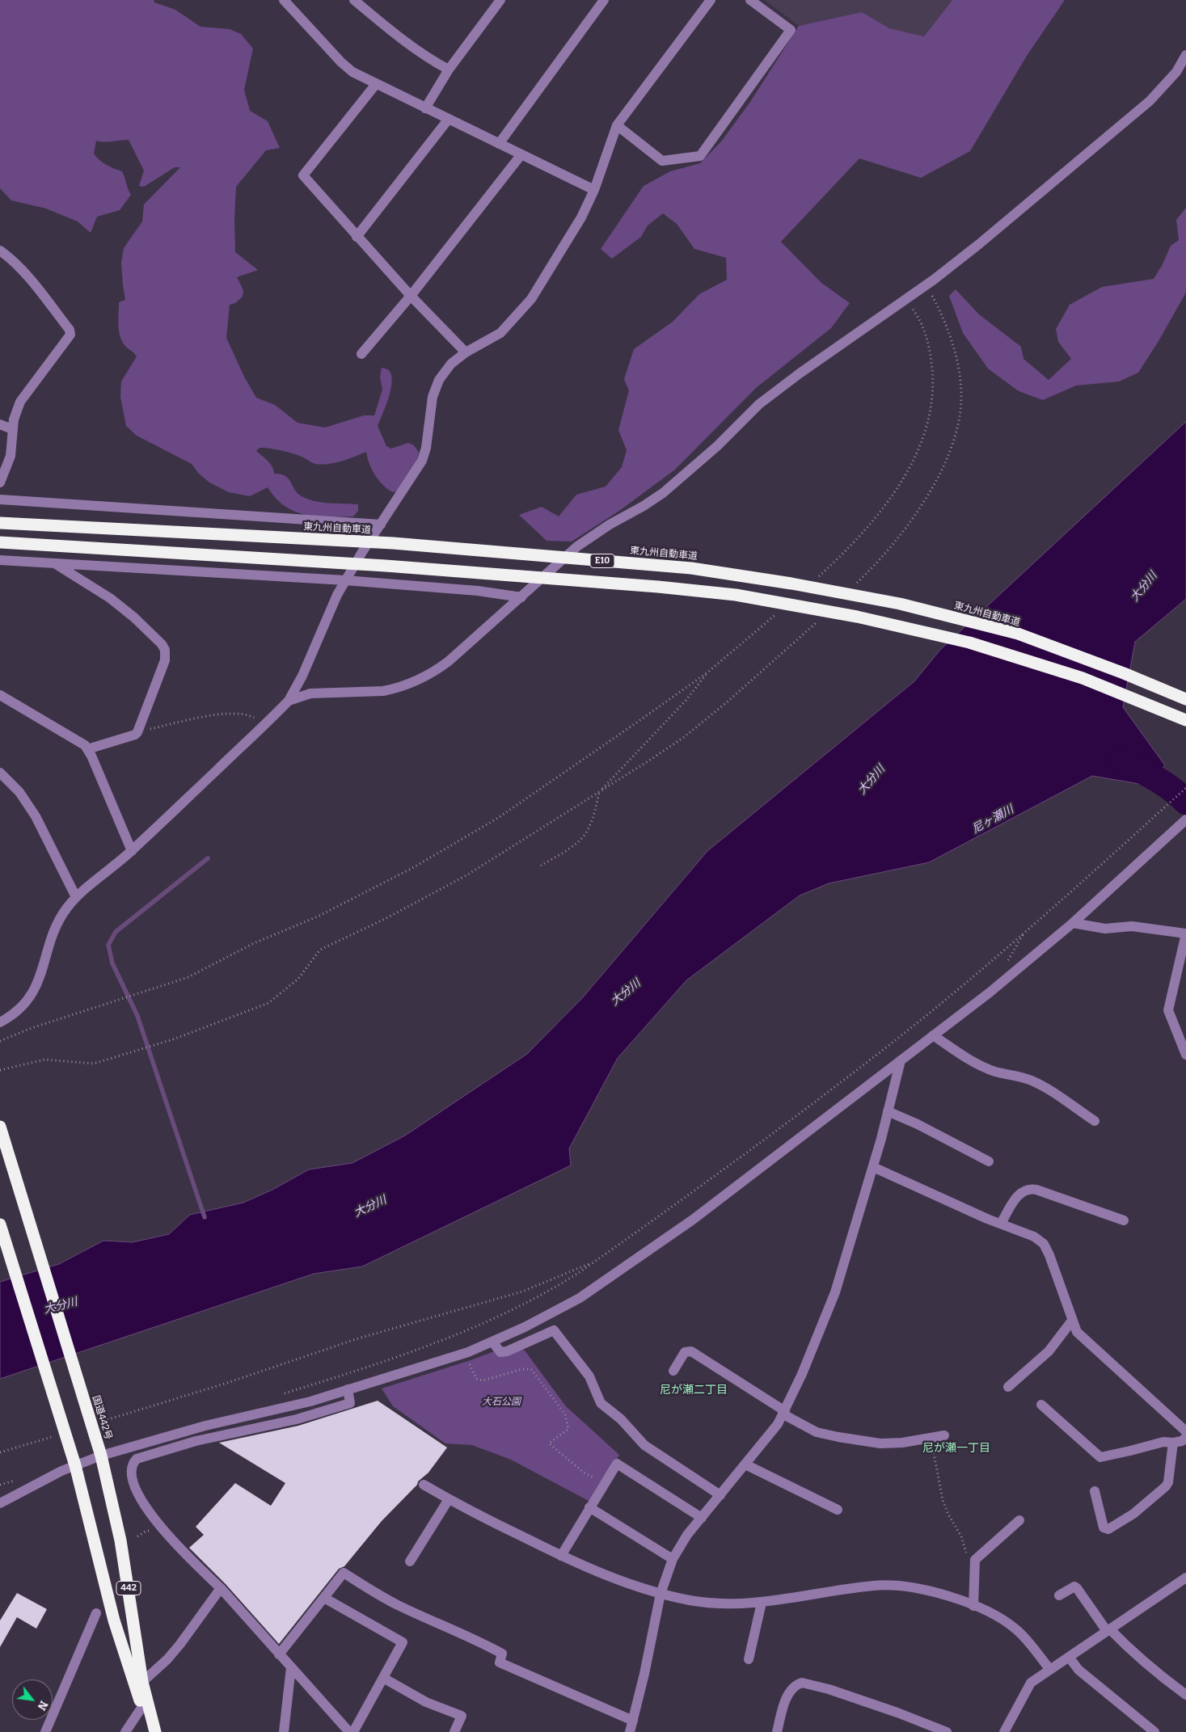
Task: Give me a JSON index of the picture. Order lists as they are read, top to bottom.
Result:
{
  "streets": {
    "highway": [
      "東九州自動車道",
      "E10",
      "国道442号",
      "442"
    ]
  },
  "districts": ["尼が瀬二丁目", "尼が瀬一丁目"],
  "water": ["大分川", "尼ヶ瀬川"],
  "parks": ["大石公園"],
  "north": "bottom right"
}
